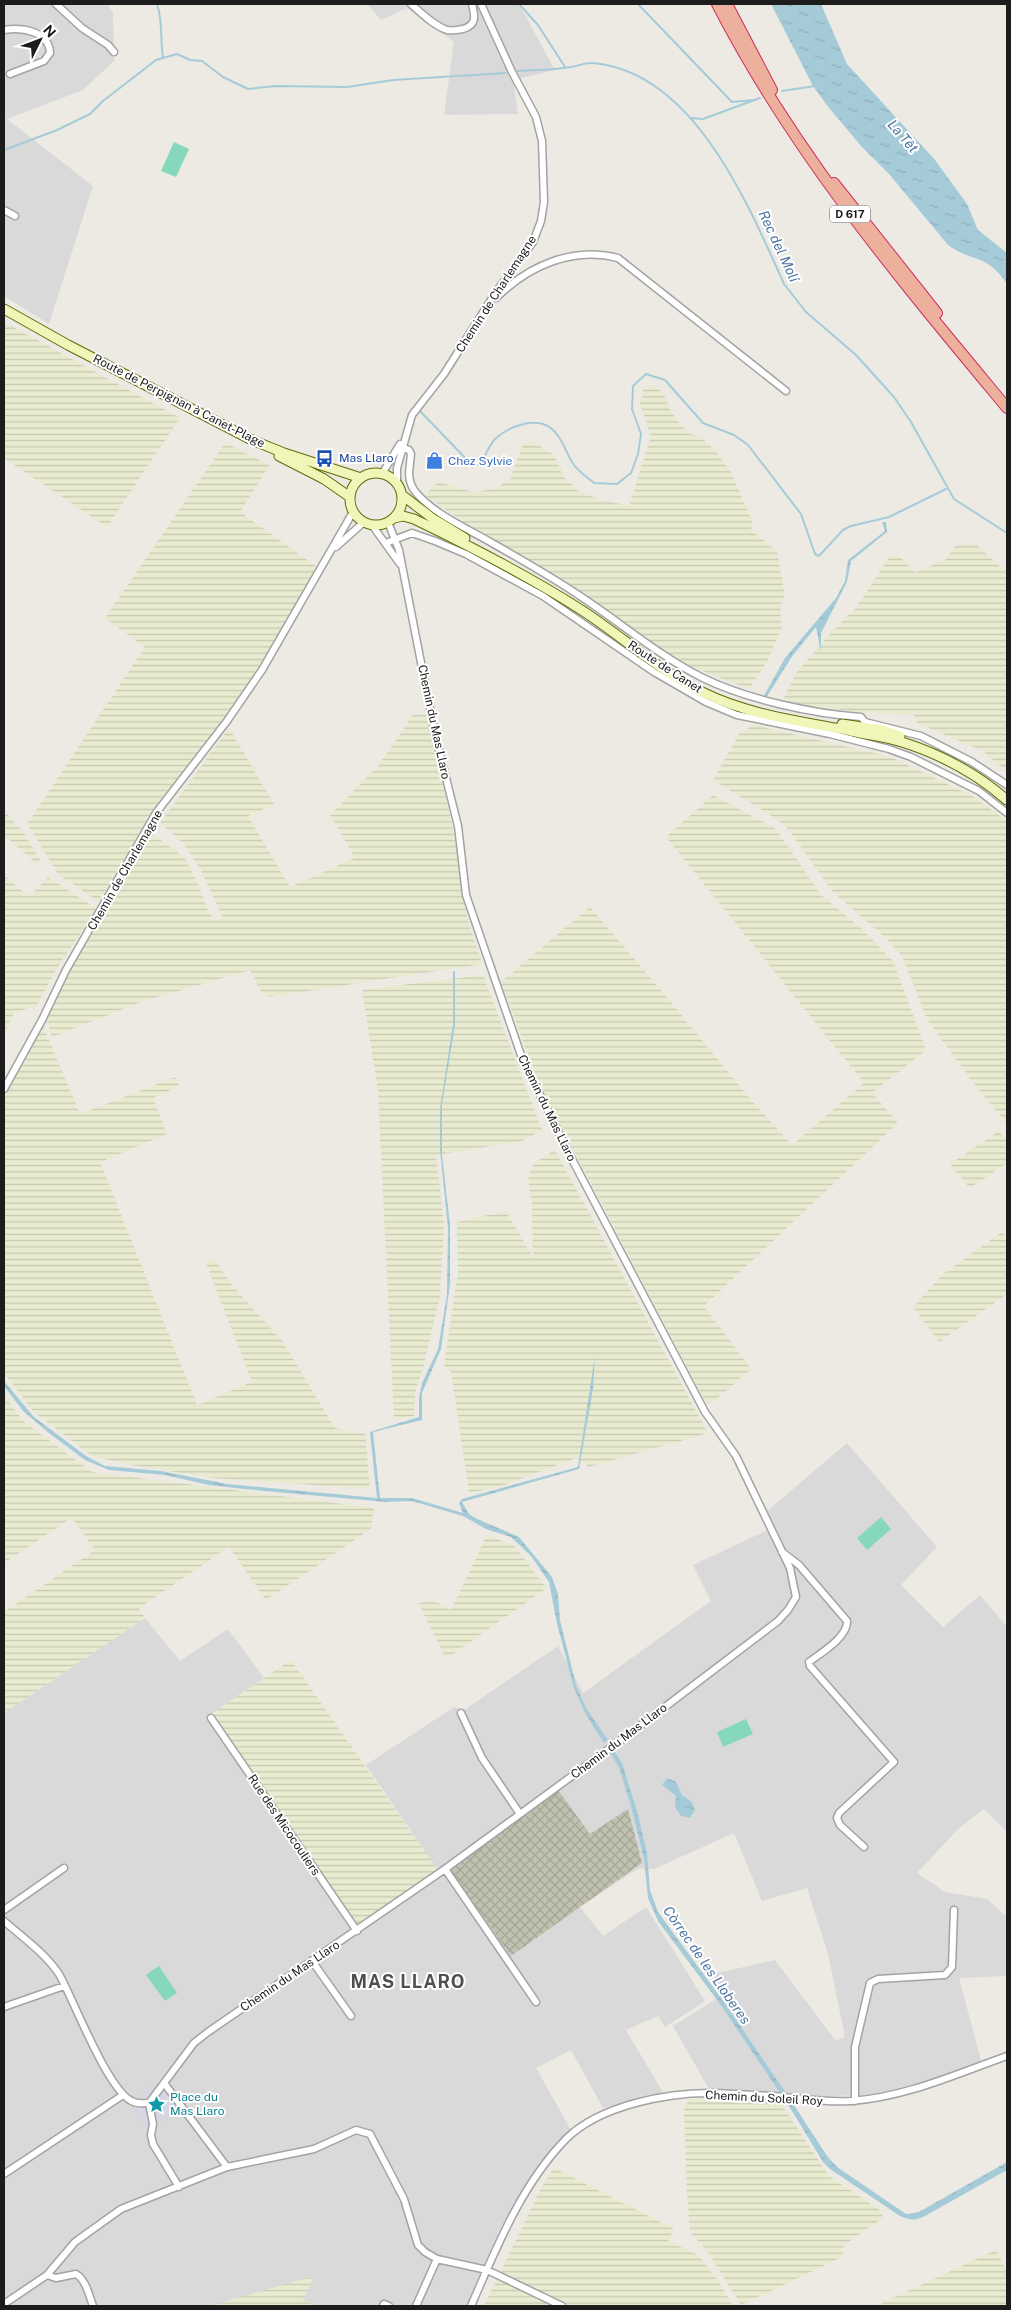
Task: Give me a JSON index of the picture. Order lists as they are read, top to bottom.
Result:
{
  "streets": {
    "highway": ["D 617"],
    "main road": ["Route de Perpignan à Canet-Plage", "Route de Canet"],
    "street": [
      "Chemin de Charlemagne",
      "Chemin du Mas Llaro",
      "Rue des Micocouliers",
      "Chemin du Soleil Roy"
    ]
  },
  "crossings": [
    ["Chemin de Charlemagne", "Route de Perpignan à Canet-Plage"],
    ["Chemin de Charlemagne", "Route de Canet"],
    ["Chemin de Charlemagne", "Chemin du Mas Llaro"],
    ["Route de Perpignan à Canet-Plage", "Route de Canet"],
    ["Route de Perpignan à Canet-Plage", "Chemin du Mas Llaro"],
    ["Route de Canet", "Chemin du Mas Llaro"],
    ["Chemin du Mas Llaro", "Rue des Micocouliers"]
  ],
  "districts": ["MAS LLARO"],
  "water": ["La Têt", "Rec del Molí", "Còrrec de les Lloberes"],
  "places": {
    "bus stop": ["Mas Llaro"],
    "shop": ["Chez Sylvie"],
    "place": ["Place du Mas Llaro"]
  },
  "north": "top right"
}
